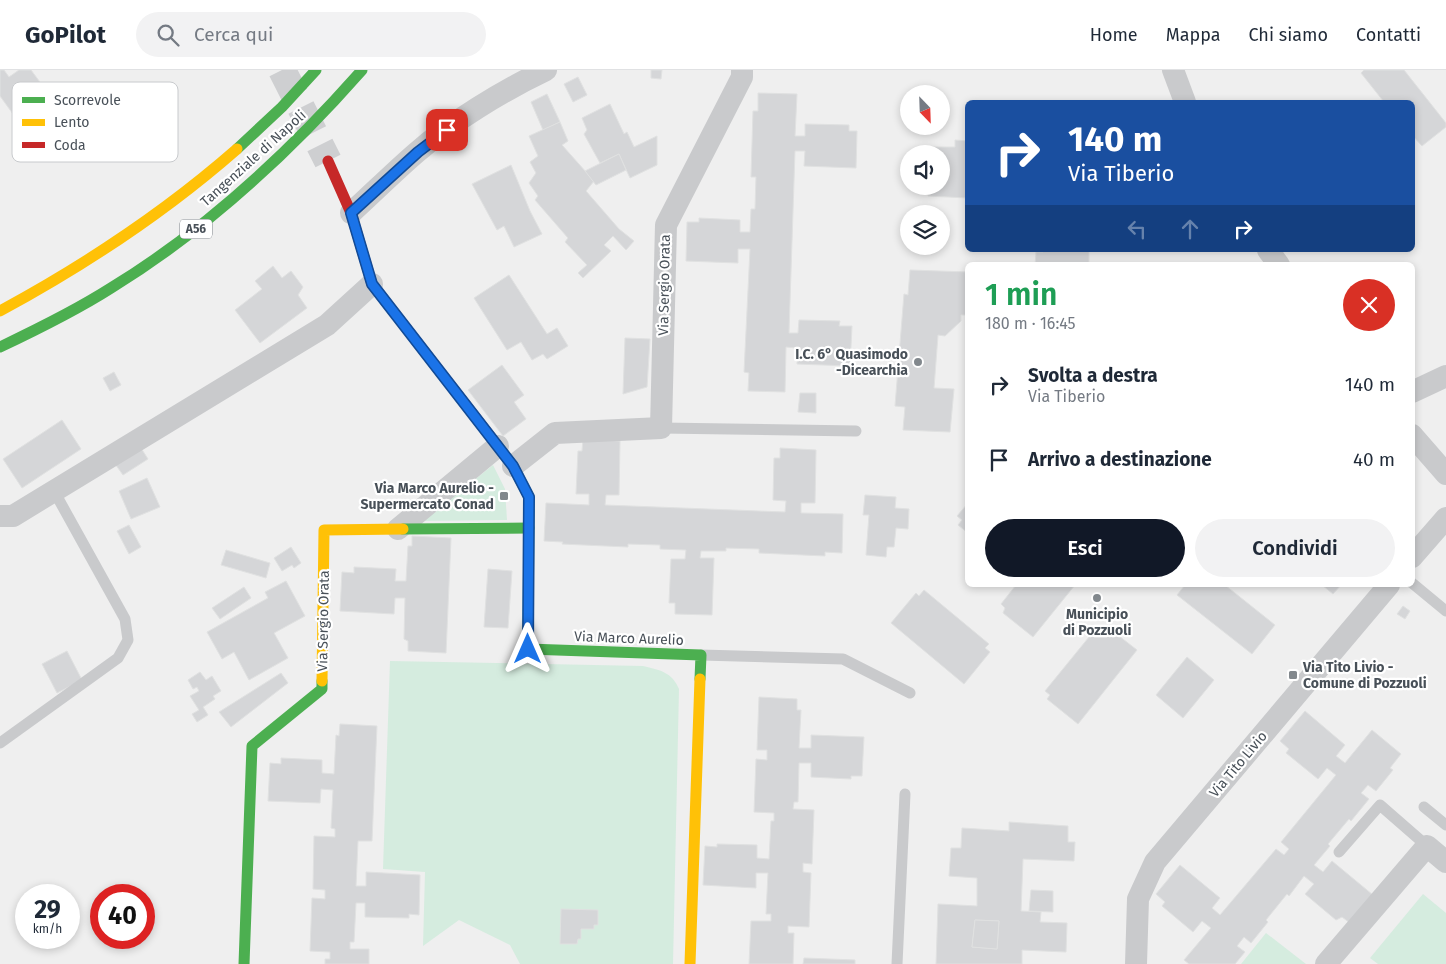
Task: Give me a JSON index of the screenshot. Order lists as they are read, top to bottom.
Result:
{
  "streets": {
    "main road": [
      "Tangenziale di Napoli",
      "A56",
      "Via Sergio Orata",
      "Via Marco Aurelio"
    ],
    "street": ["Via Tito Livio"]
  },
  "crossings": [
    ["Via Sergio Orata", "Via Marco Aurelio"]
  ],
  "places": {
    "other": ["I.C. 6° Quasimodo -Dicearchia", "Municipio di Pozzuoli"],
    "transit": ["Via Marco Aurelio - Supermercato Conad", "Via Tito Livio - Comune di Pozzuoli"]
  },
  "legend": ["Scorrevole", "Lento", "Coda"],
  "north": "bottom right",
  "page": {
    "header": "GoPilot",
    "search": "Cerca qui",
    "nav": [
      "Home",
      "Mappa",
      "Chi siamo",
      "Contatti"
    ],
    "turn": ["140 m", "Via Tiberio"],
    "heading": ["1 min", "180 m · 16:45"],
    "list": [
      {
        "name": "Svolta a destra",
        "note": "Via Tiberio",
        "value": "140 m"
      },
      {
        "name": "Arrivo a destinazione",
        "value": "40 m"
      }
    ],
    "buttons": ["Esci", "Condividi"],
    "speed": "29 km/h",
    "limit": "40"
  }
}
